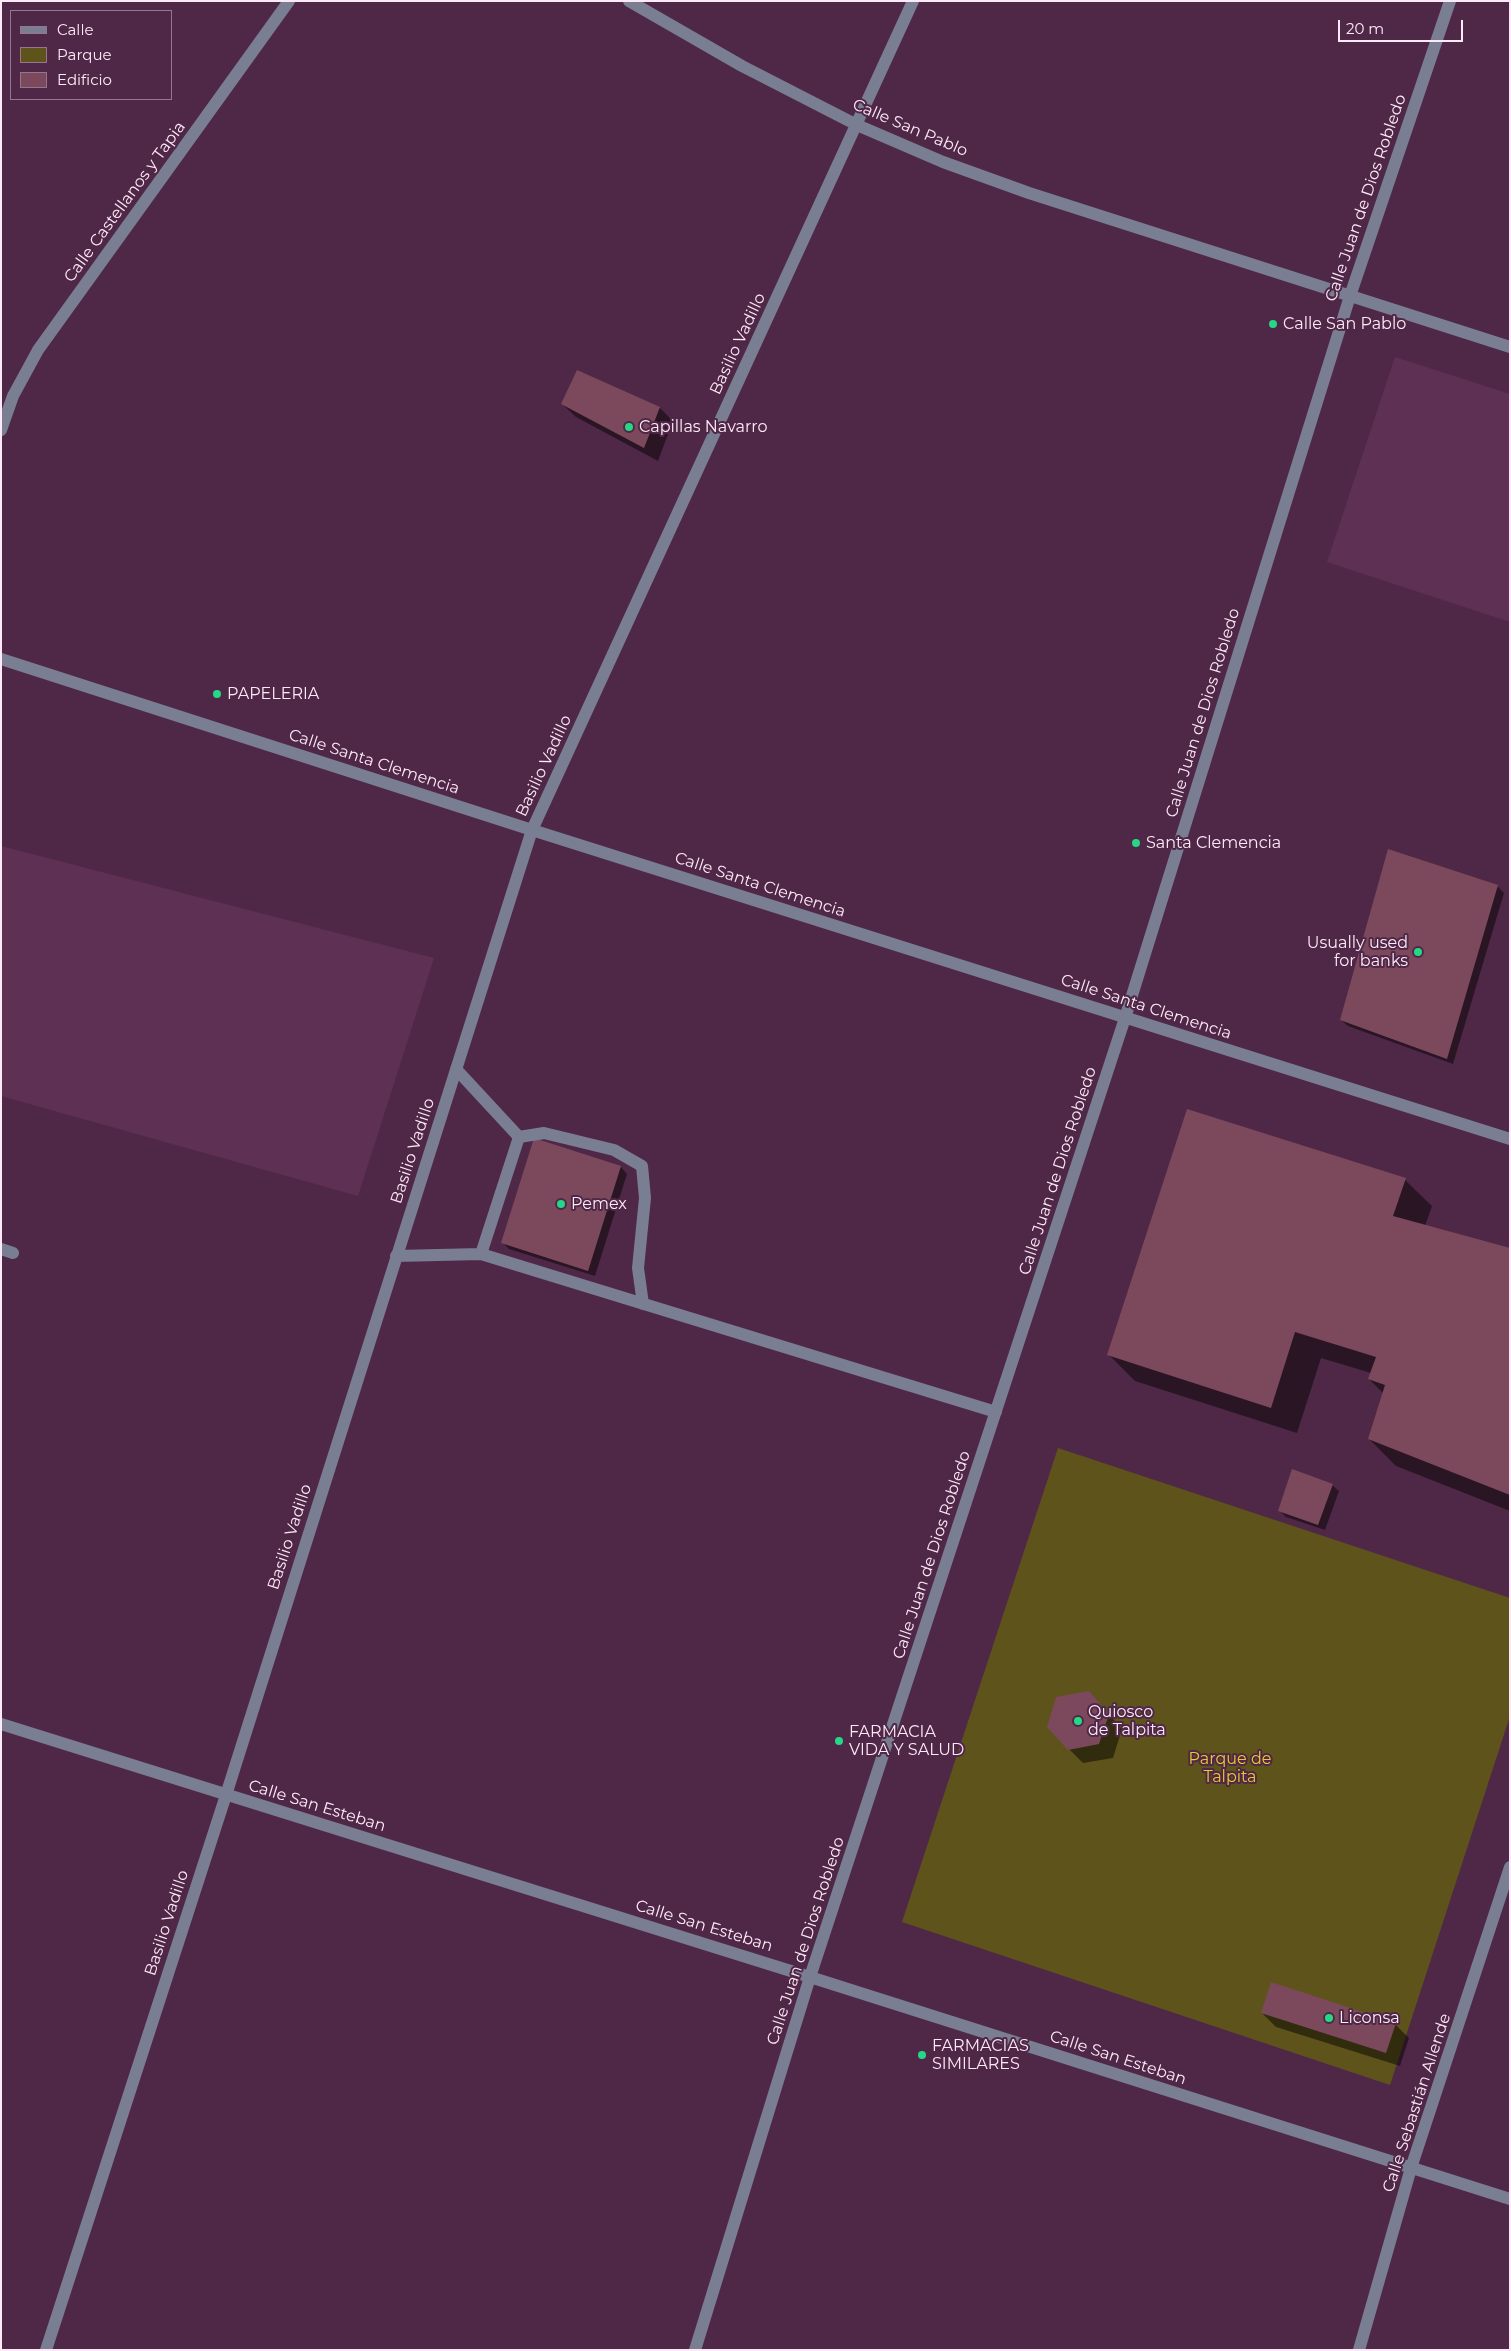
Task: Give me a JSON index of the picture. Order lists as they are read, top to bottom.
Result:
{
  "streets": {
    "street": [
      "Calle San Pablo",
      "Calle Juan de Dios Robledo",
      "Calle Castellanos y Tapia",
      "Basilio Vadillo",
      "Calle Santa Clemencia",
      "Calle San Esteban",
      "Calle Sebastián Allende"
    ]
  },
  "crossings": [
    ["Calle San Pablo", "Calle Juan de Dios Robledo"],
    ["Calle San Pablo", "Basilio Vadillo"],
    ["Calle Juan de Dios Robledo", "Calle Santa Clemencia"],
    ["Calle Juan de Dios Robledo", "Calle San Esteban"],
    ["Basilio Vadillo", "Calle Santa Clemencia"],
    ["Basilio Vadillo", "Calle San Esteban"],
    ["Calle San Esteban", "Calle Sebastián Allende"]
  ],
  "parks": ["Parque de Talpita"],
  "places": [
    "Calle San Pablo",
    "Capillas Navarro",
    "PAPELERIA",
    "Santa Clemencia",
    "Usually used for banks",
    "Pemex",
    "Quiosco de Talpita",
    "FARMACIA VIDA Y SALUD",
    "Liconsa",
    "FARMACIAS SIMILARES"
  ],
  "legend": ["Calle", "Parque", "Edificio"],
  "scale_bar": "20 m"
}
